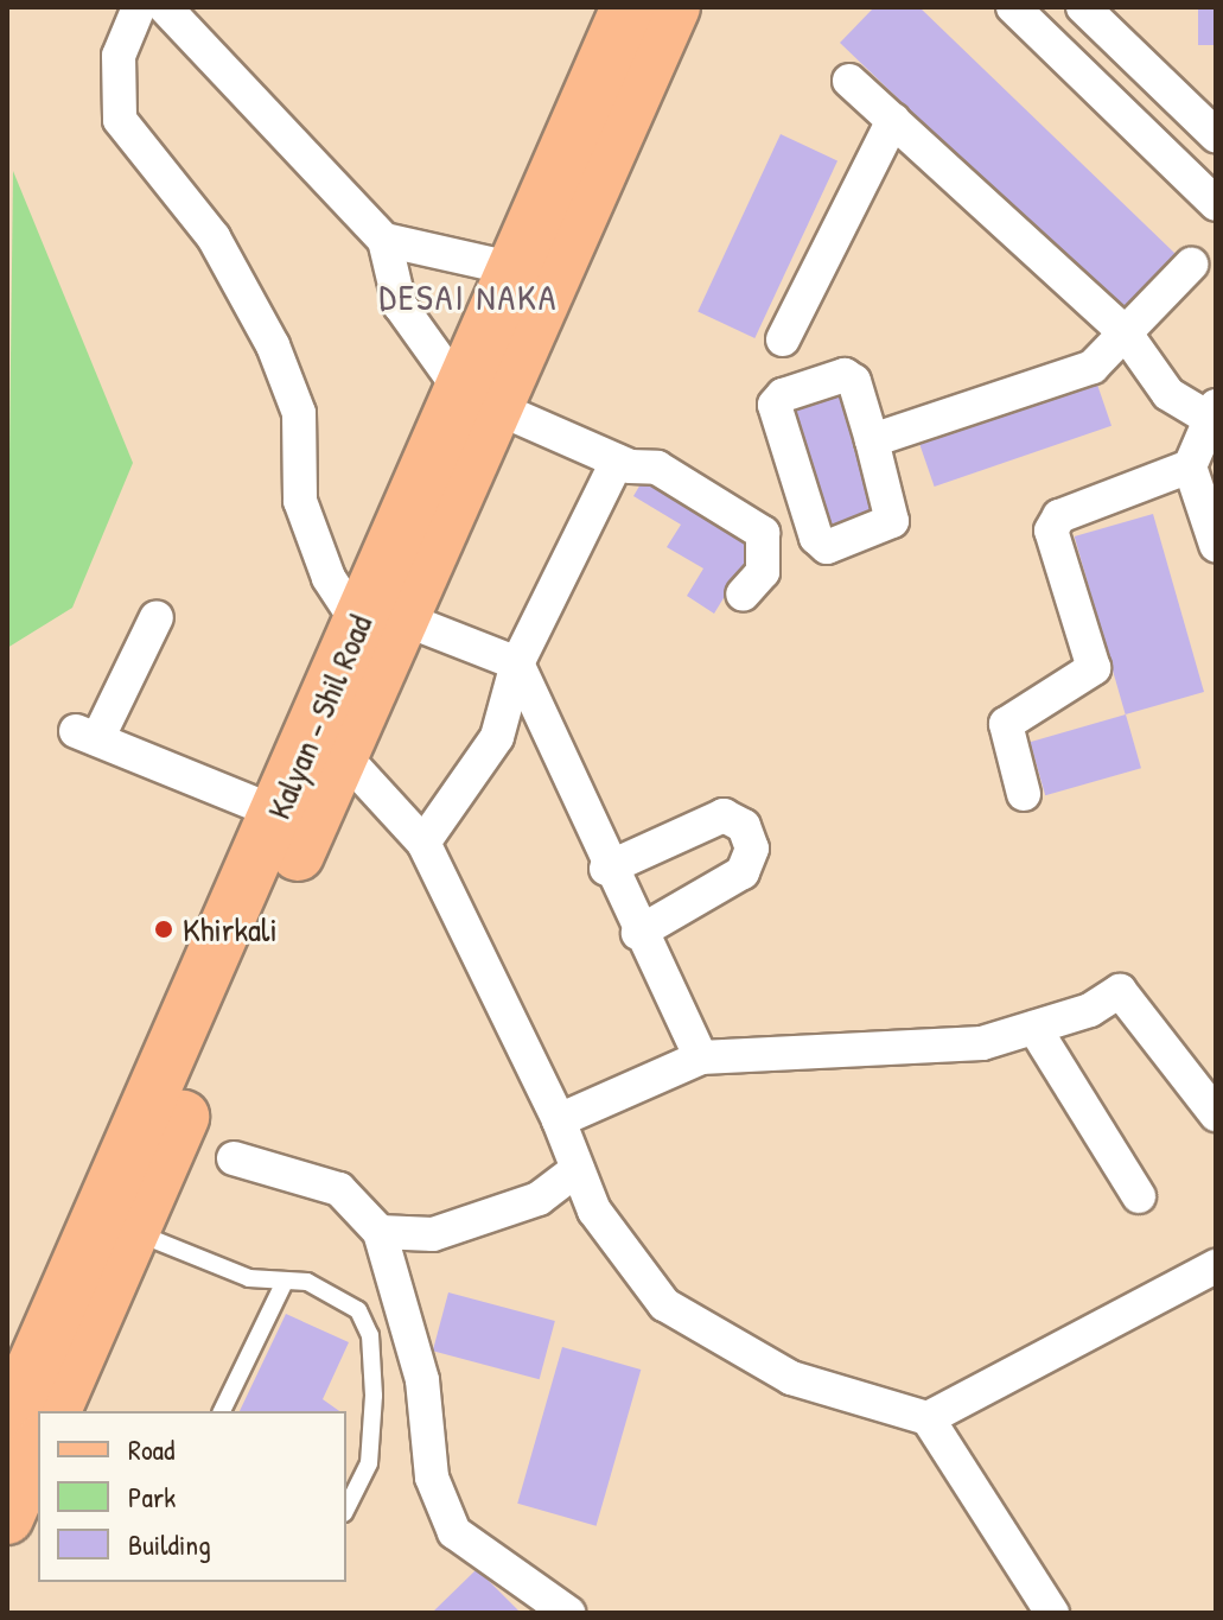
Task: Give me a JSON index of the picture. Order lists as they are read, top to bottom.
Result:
{
  "streets": {
    "main road": ["Kalyan - Shil Road"]
  },
  "districts": ["DESAI NAKA"],
  "places": ["Khirkali"],
  "legend": ["Road", "Park", "Building"]
}
